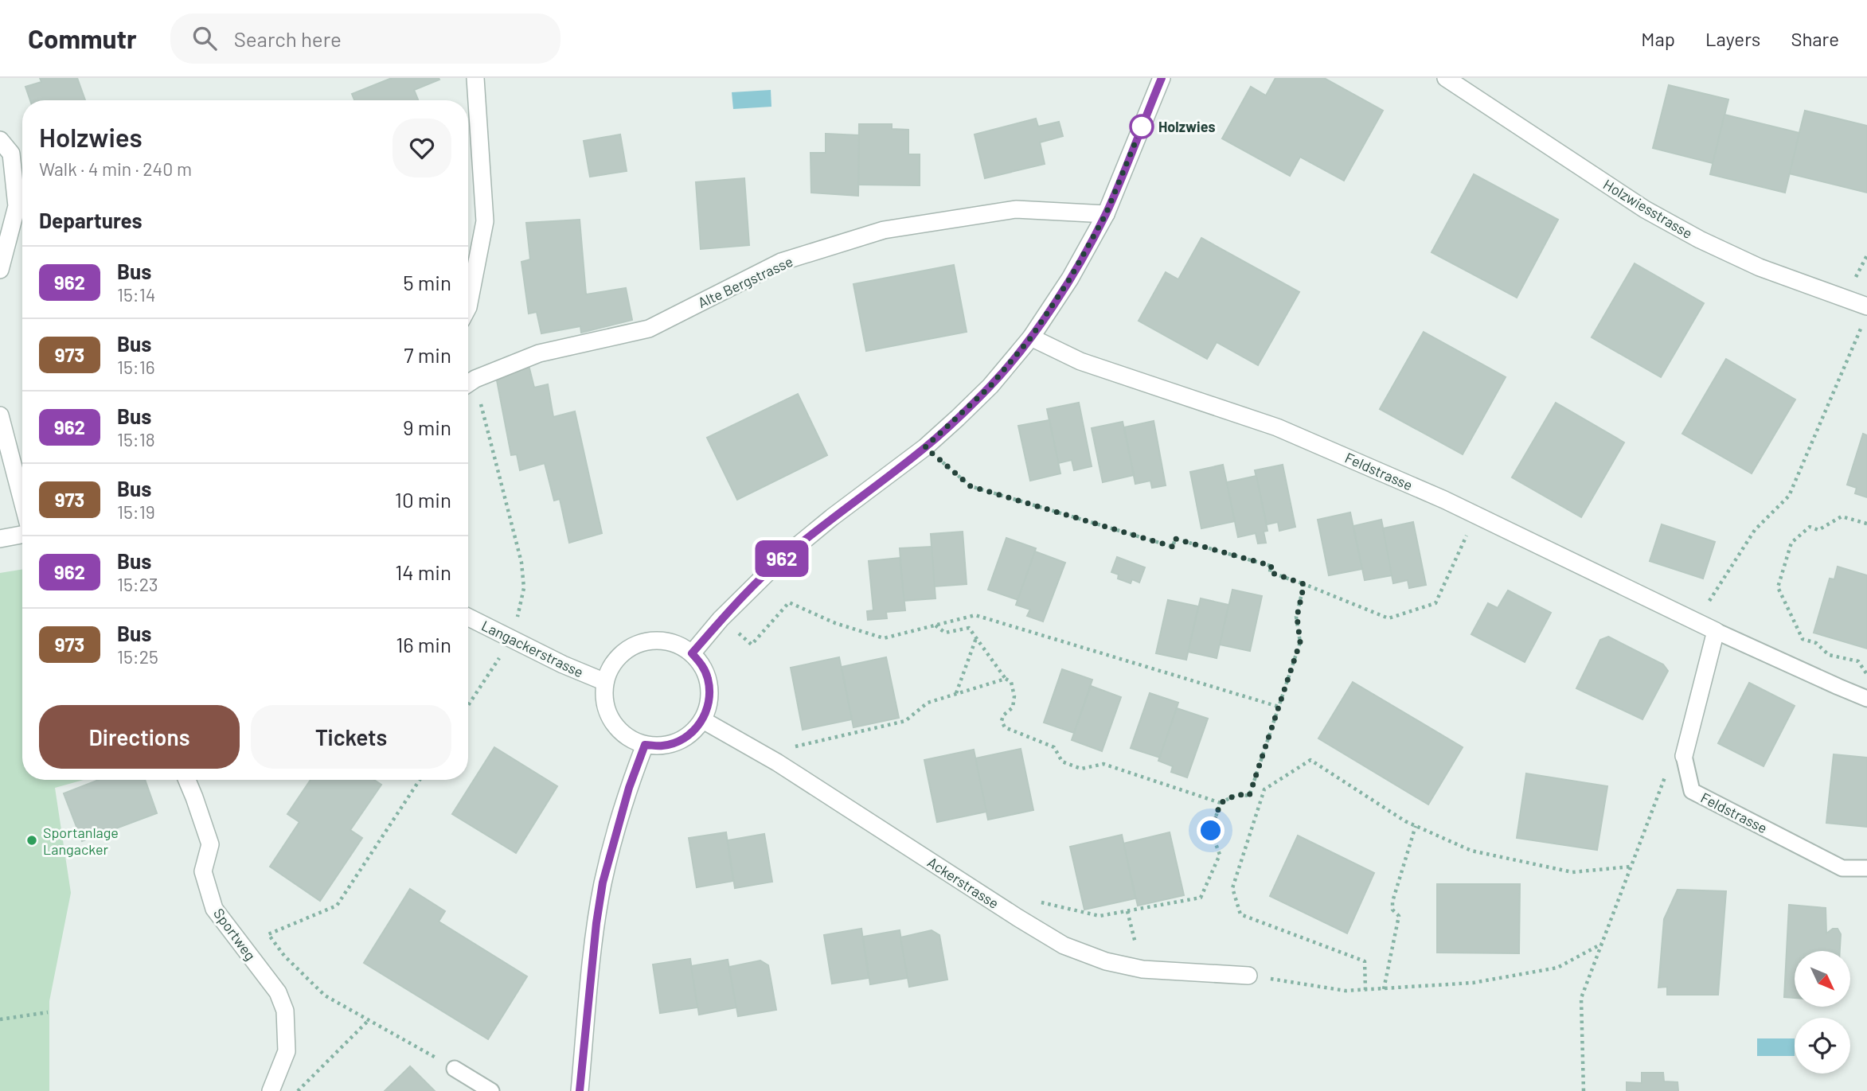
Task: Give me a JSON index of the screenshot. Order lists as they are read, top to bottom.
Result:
{
  "streets": {
    "street": [
      "Holzwiesstrasse",
      "Alte Bergstrasse",
      "Feldstrasse",
      "Langackerstrasse",
      "Ackerstrasse",
      "Sportweg"
    ]
  },
  "crossings": [
    ["Langackerstrasse", "Ackerstrasse"]
  ],
  "places": ["Holzwies", "Sportanlage Langacker"],
  "lines": ["bus line 962"],
  "north": "bottom right",
  "page": {
    "header": "Commutr",
    "search": "Search here",
    "nav": ["Map", "Layers", "Share"],
    "on_map": "962",
    "heading": [
      ["Holzwies", "Walk · 4 min · 240 m"],
      "Departures"
    ],
    "list": [
      {
        "mark": "962",
        "name": "Bus",
        "note": "15:14",
        "value": "5 min"
      },
      {
        "mark": "973",
        "name": "Bus",
        "note": "15:16",
        "value": "7 min"
      },
      {
        "mark": "962",
        "name": "Bus",
        "note": "15:18",
        "value": "9 min"
      },
      {
        "mark": "973",
        "name": "Bus",
        "note": "15:19",
        "value": "10 min"
      },
      {
        "mark": "962",
        "name": "Bus",
        "note": "15:23",
        "value": "14 min"
      },
      {
        "mark": "973",
        "name": "Bus",
        "note": "15:25",
        "value": "16 min"
      }
    ],
    "buttons": ["Directions", "Tickets"]
  }
}
